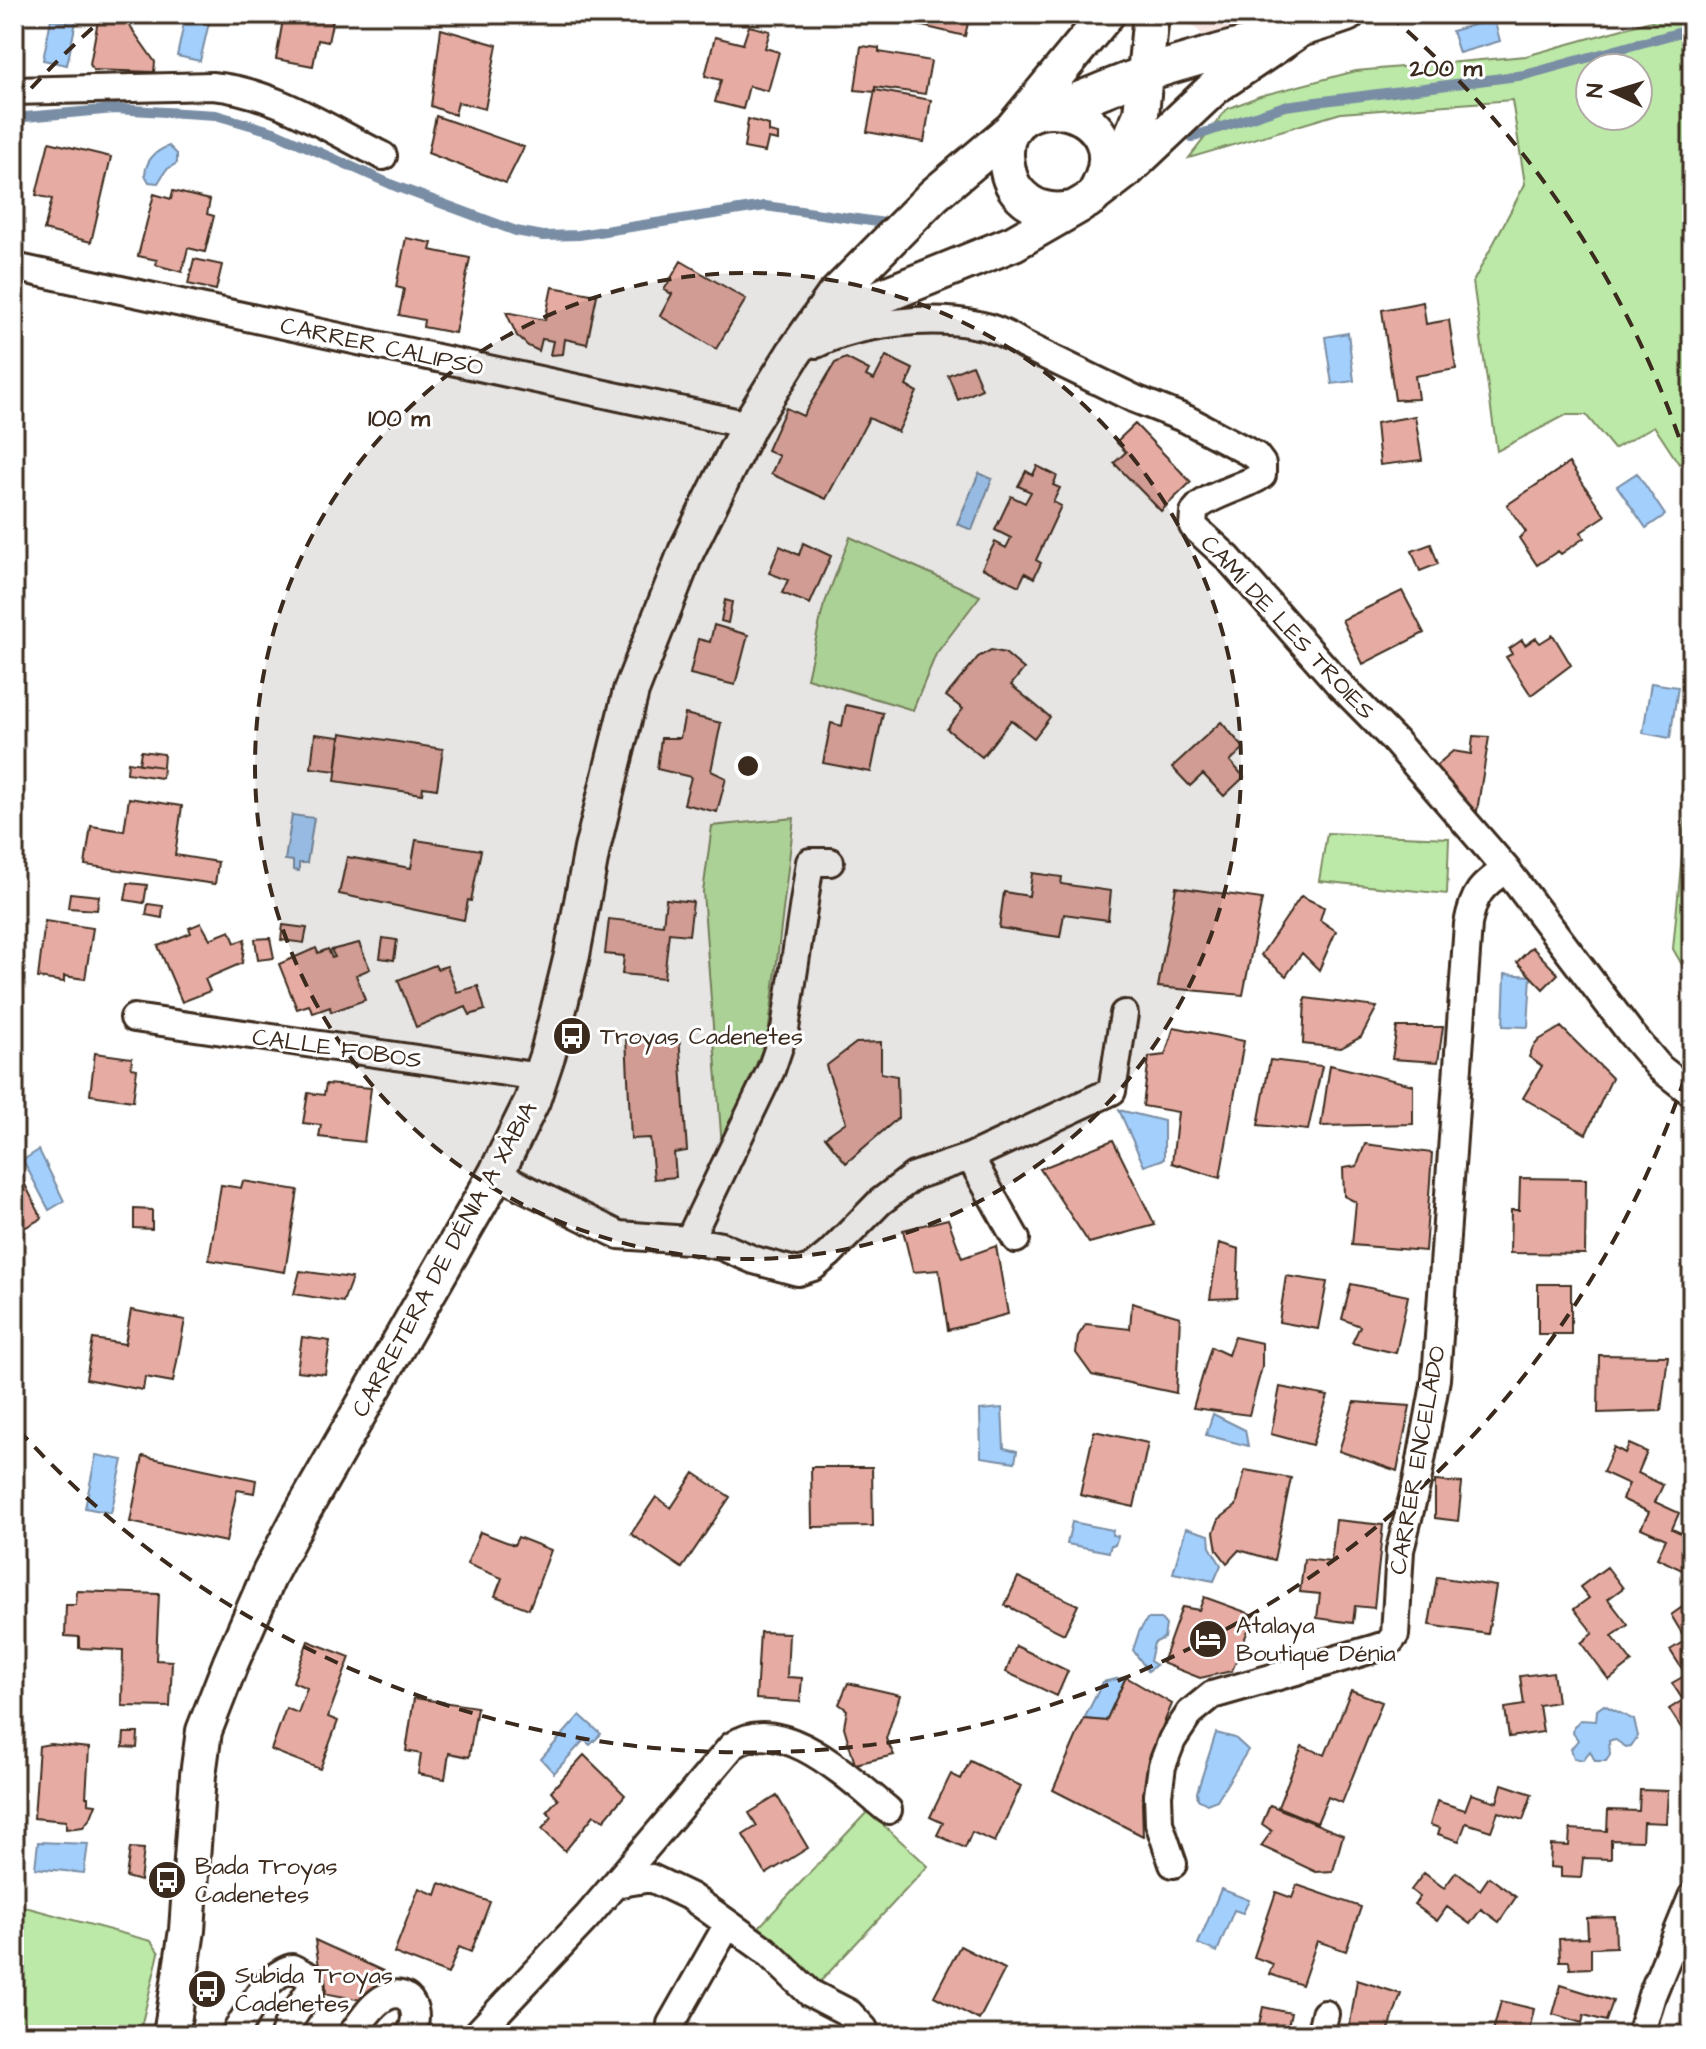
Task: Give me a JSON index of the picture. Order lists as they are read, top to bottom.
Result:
{
  "streets": {
    "street": [
      "CARRER CALIPSO",
      "CAMÍ DE LES TROIES",
      "CALLE FOBOS",
      "CARRETERA DE DÉNIA A XÀBIA",
      "CARRER ENCELADO"
    ]
  },
  "crossings": [
    ["CARRER CALIPSO", "CARRETERA DE DÉNIA A XÀBIA"],
    ["CAMÍ DE LES TROIES", "CARRETERA DE DÉNIA A XÀBIA"],
    ["CAMÍ DE LES TROIES", "CARRER ENCELADO"],
    ["CALLE FOBOS", "CARRETERA DE DÉNIA A XÀBIA"]
  ],
  "places": {
    "bus stop": ["Troyas Cadenetes", "Bada Troyas Cadenetes", "Subida Troyas Cadenetes"],
    "hotel": ["Atalaya Boutique Dénia"]
  },
  "north": "left",
  "rings": ["200 m", "100 m"]
}
